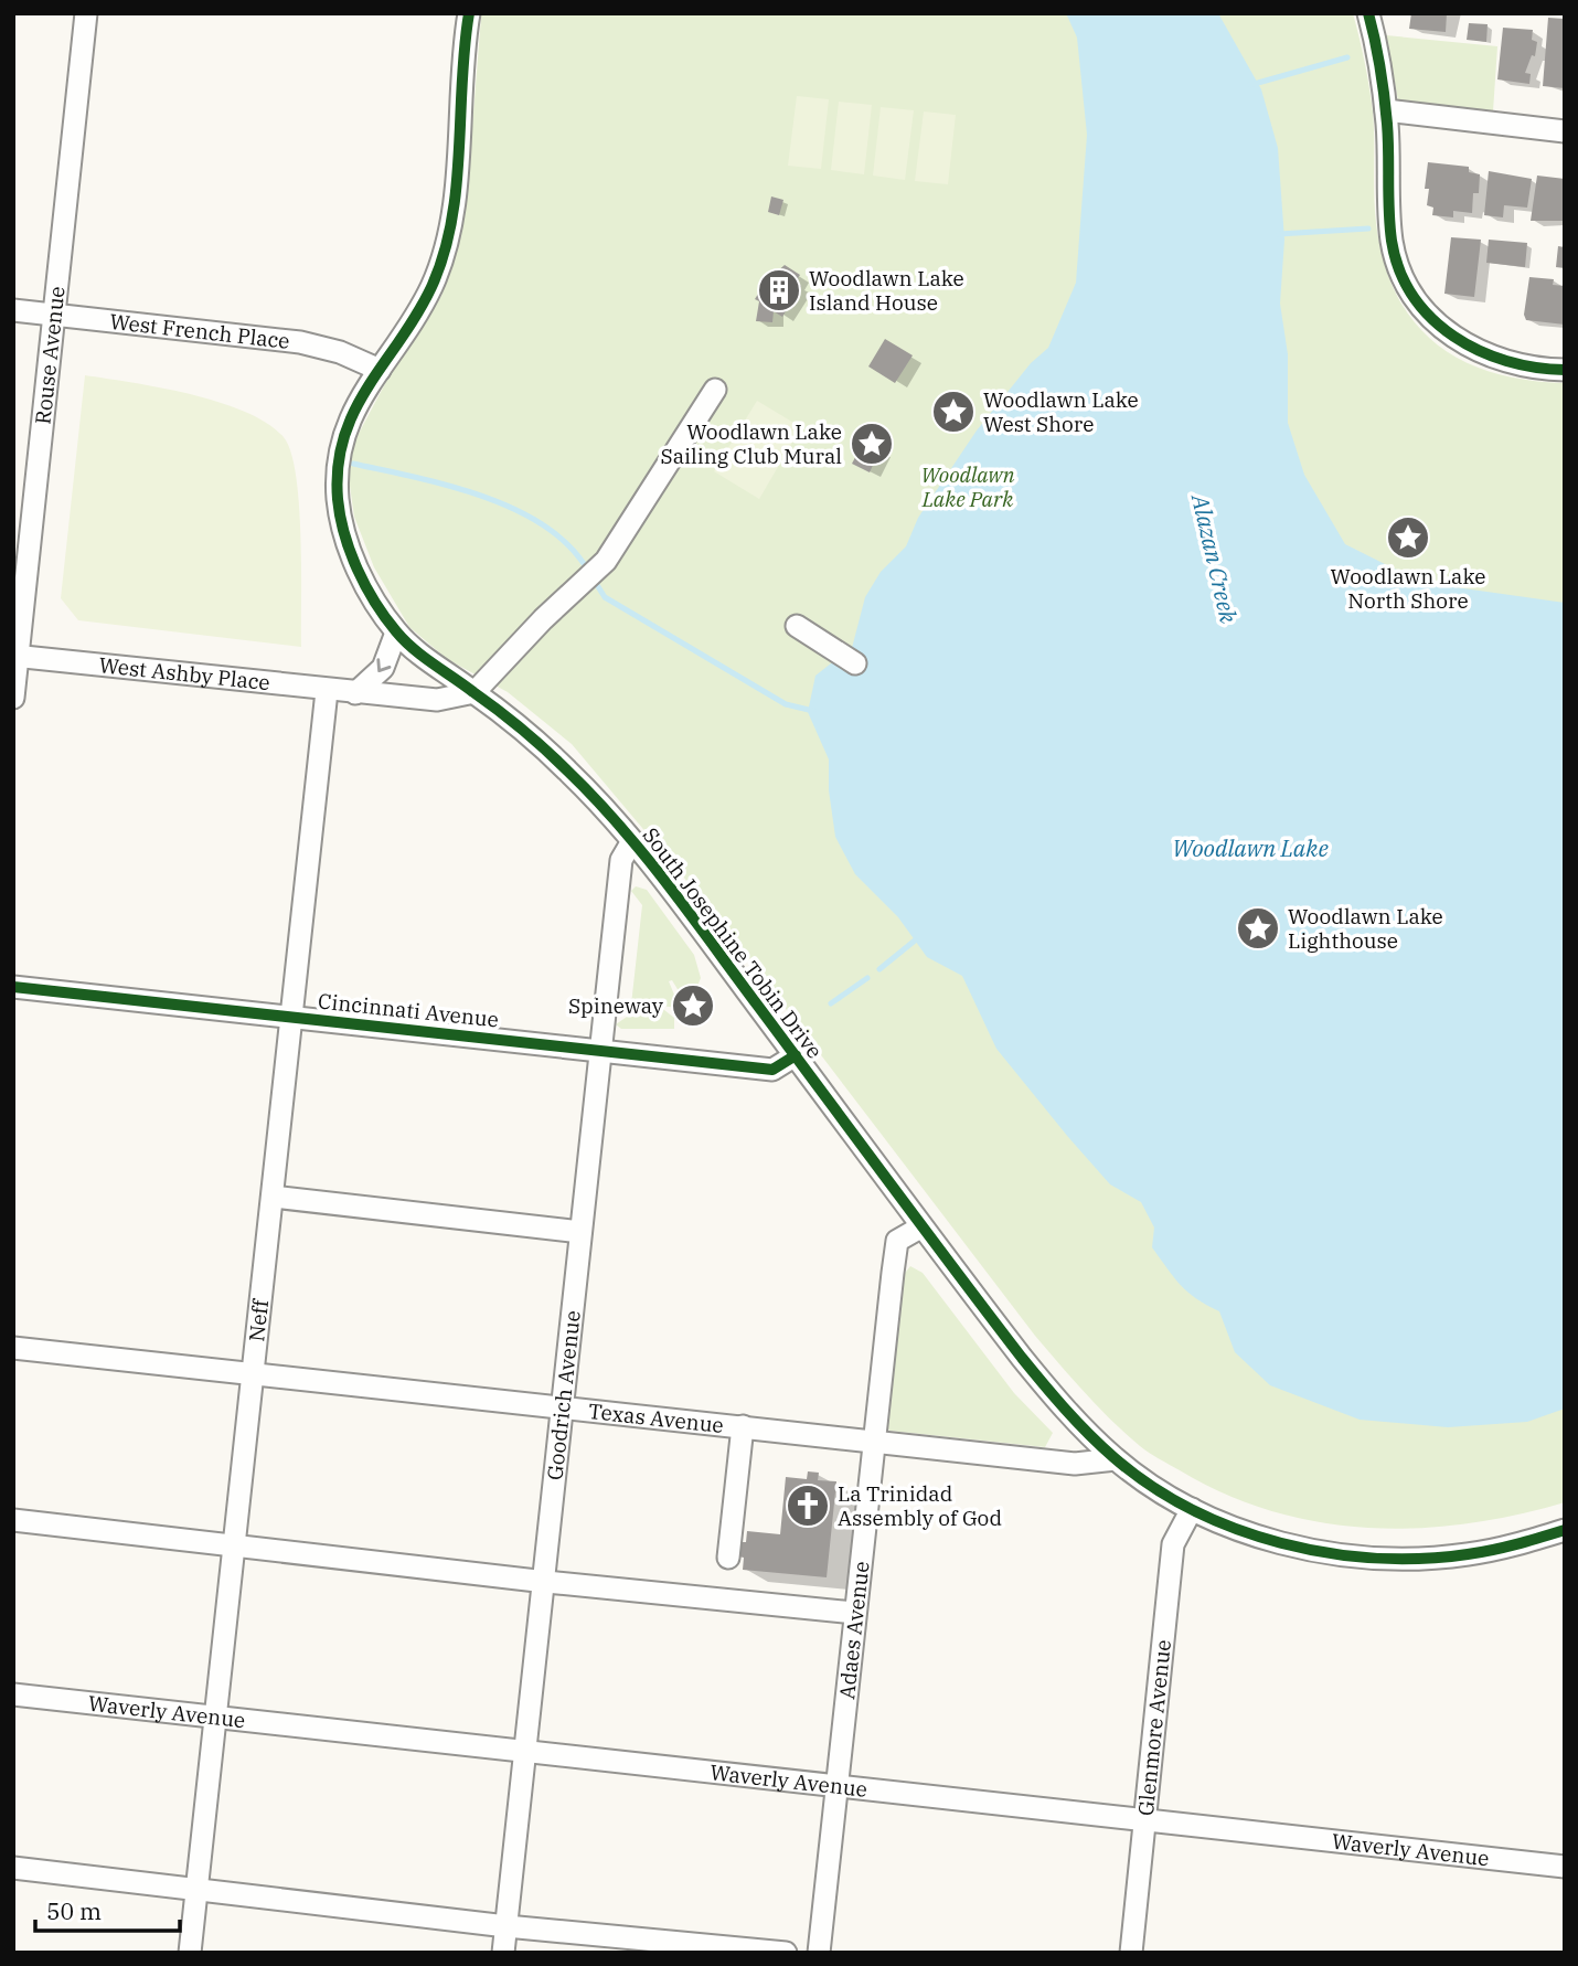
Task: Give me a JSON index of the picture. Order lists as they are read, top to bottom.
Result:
{
  "streets": {
    "street": [
      "West French Place",
      "Rouse Avenue",
      "West Ashby Place",
      "South Josephine Tobin Drive",
      "Cincinnati Avenue",
      "Neff",
      "Goodrich Avenue",
      "Texas Avenue",
      "Adaes Avenue",
      "Waverly Avenue",
      "Glenmore Avenue"
    ]
  },
  "crossings": [
    ["West French Place", "Rouse Avenue"],
    ["West French Place", "South Josephine Tobin Drive"],
    ["Rouse Avenue", "West Ashby Place"],
    ["West Ashby Place", "South Josephine Tobin Drive"],
    ["West Ashby Place", "Neff"],
    ["South Josephine Tobin Drive", "Cincinnati Avenue"],
    ["South Josephine Tobin Drive", "Goodrich Avenue"],
    ["South Josephine Tobin Drive", "Texas Avenue"],
    ["South Josephine Tobin Drive", "Adaes Avenue"],
    ["South Josephine Tobin Drive", "Glenmore Avenue"],
    ["Cincinnati Avenue", "Neff"],
    ["Cincinnati Avenue", "Goodrich Avenue"],
    ["Neff", "Texas Avenue"],
    ["Neff", "Waverly Avenue"],
    ["Goodrich Avenue", "Texas Avenue"],
    ["Goodrich Avenue", "Waverly Avenue"],
    ["Texas Avenue", "Adaes Avenue"],
    ["Adaes Avenue", "Waverly Avenue"],
    ["Waverly Avenue", "Glenmore Avenue"]
  ],
  "water": ["Alazan Creek", "Woodlawn Lake"],
  "parks": ["Woodlawn Lake Park"],
  "places": {
    "building": ["Woodlawn Lake Island House"],
    "place": [
      "Woodlawn Lake West Shore",
      "Woodlawn Lake Sailing Club Mural",
      "Woodlawn Lake North Shore",
      "Woodlawn Lake Lighthouse",
      "Spineway"
    ],
    "church": ["La Trinidad Assembly of God"]
  },
  "scale_bar": "50 m"
}
